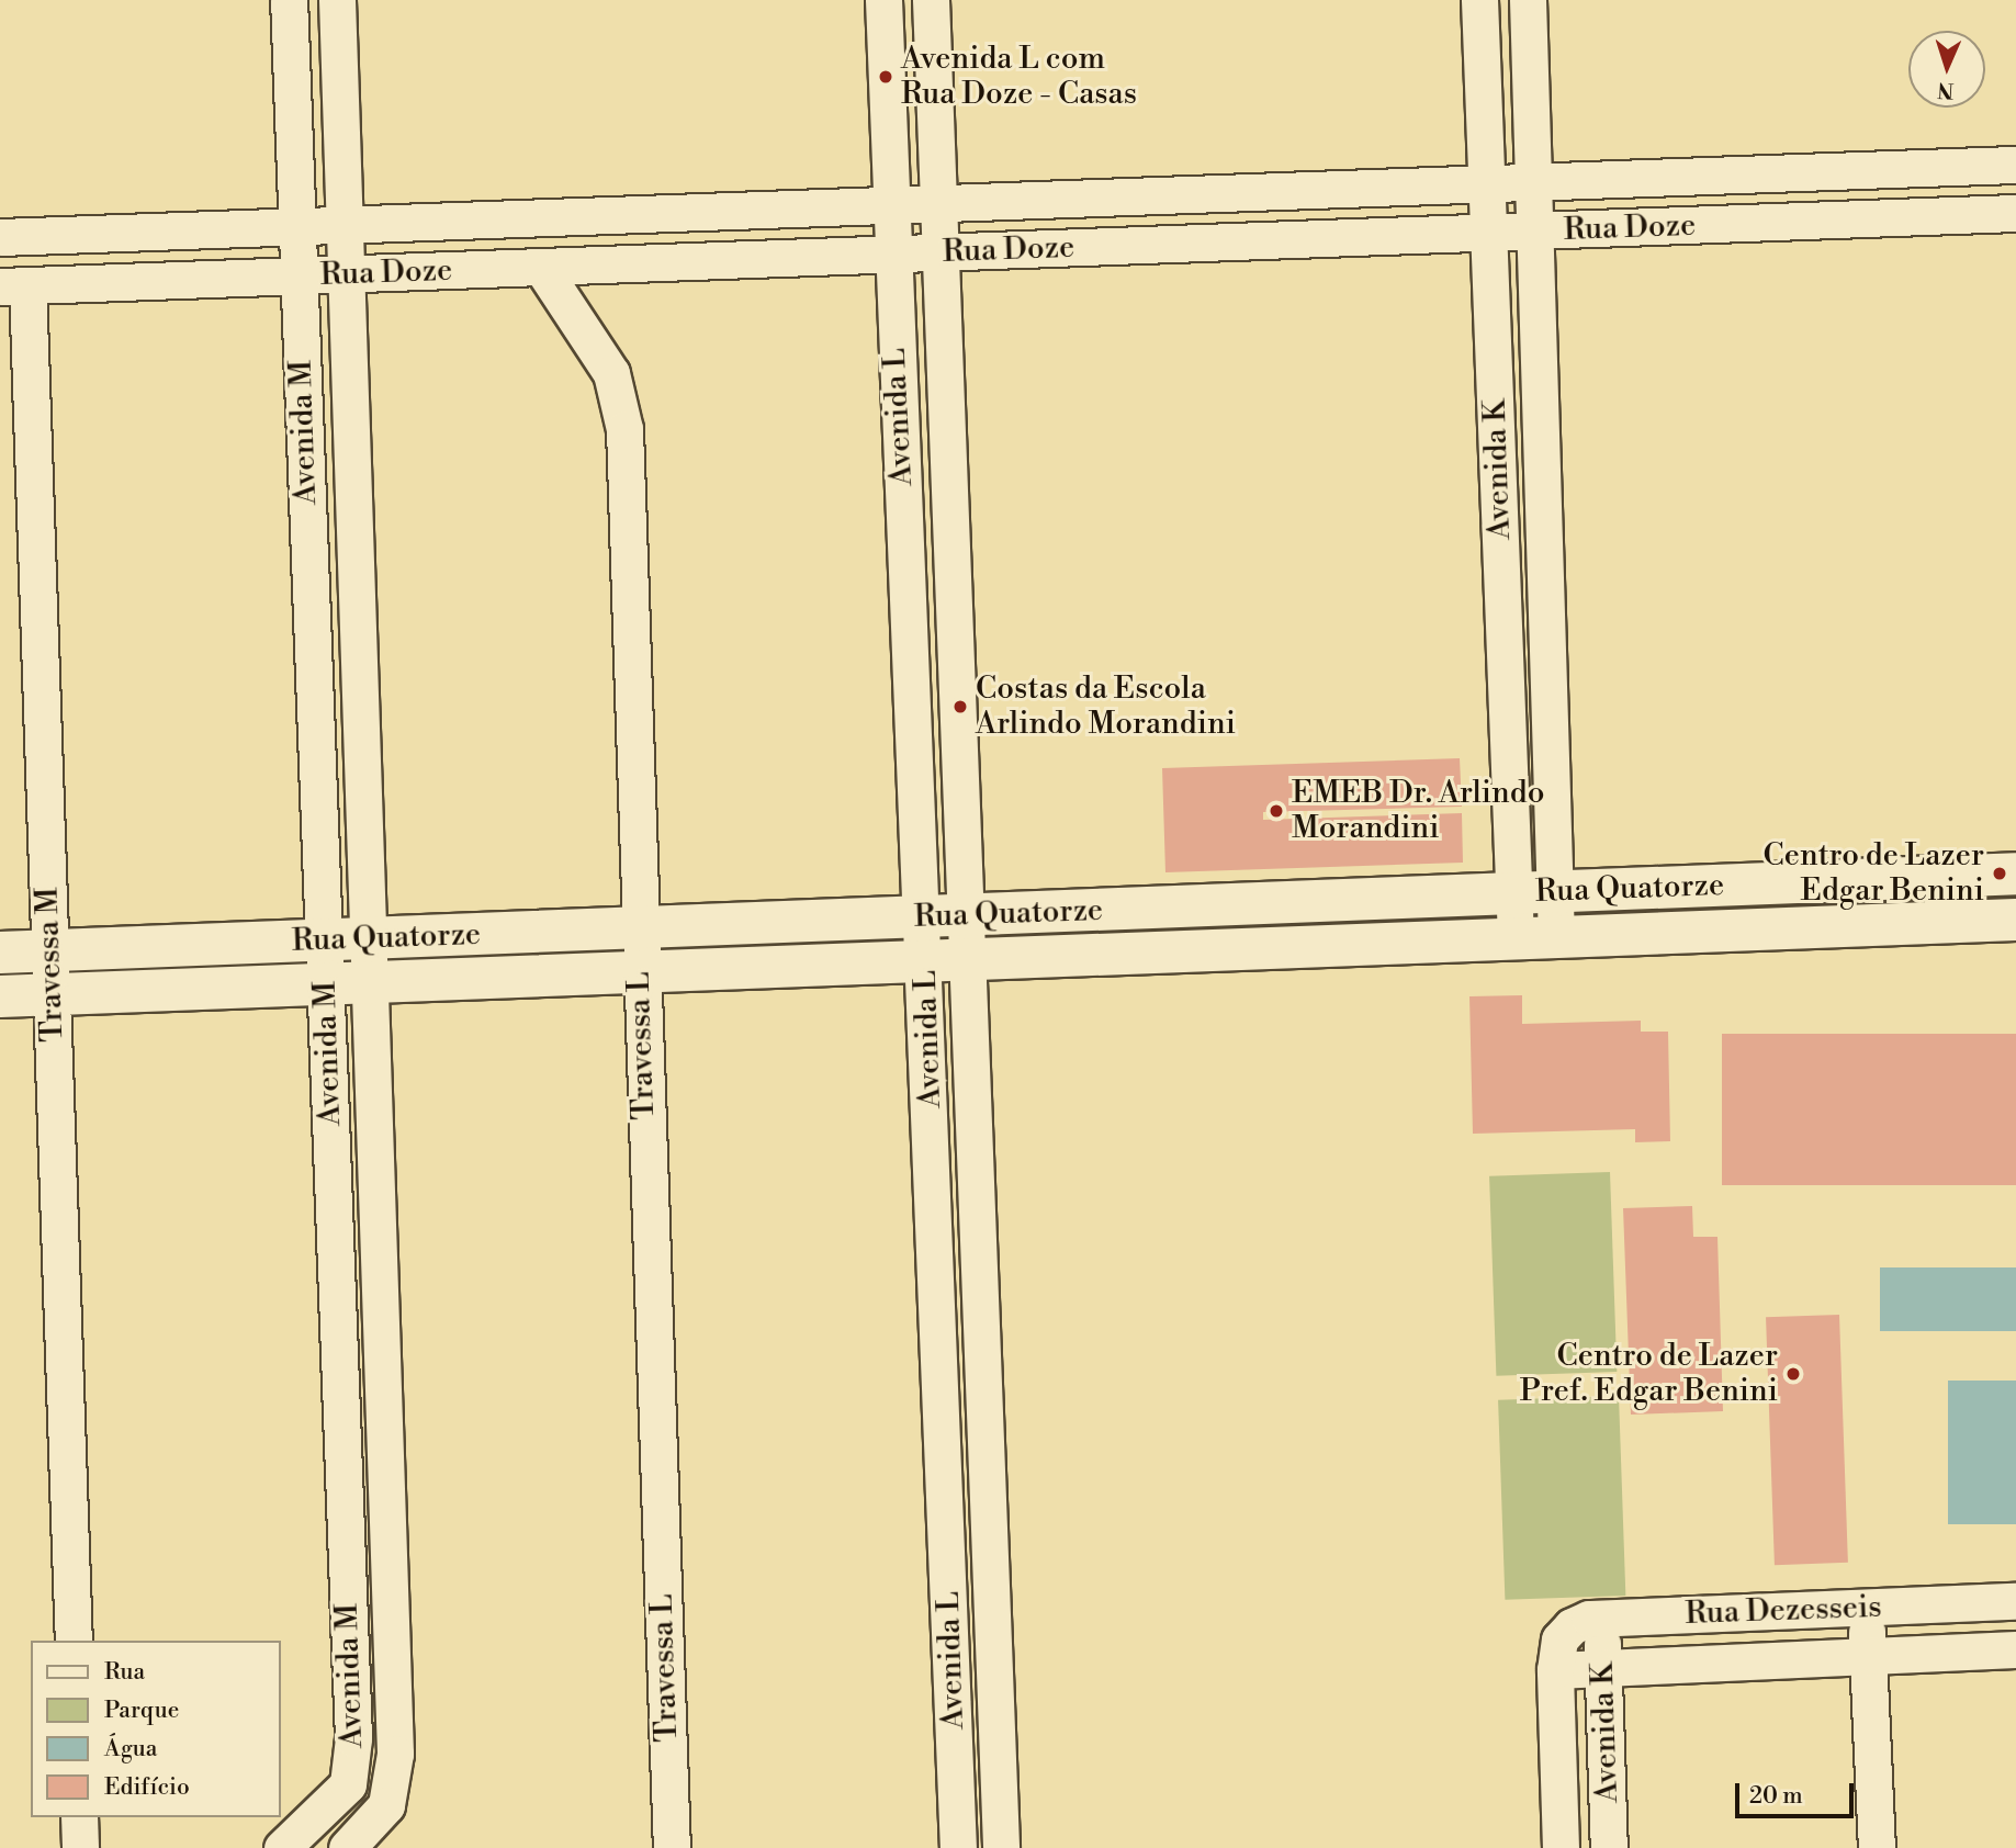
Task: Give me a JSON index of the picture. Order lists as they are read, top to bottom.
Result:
{
  "streets": {
    "street": [
      "Rua Doze",
      "Avenida L",
      "Avenida M",
      "Avenida K",
      "Rua Quatorze",
      "Travessa M",
      "Travessa L",
      "Rua Dezesseis"
    ]
  },
  "crossings": [
    ["Rua Doze", "Avenida L"],
    ["Rua Doze", "Avenida M"],
    ["Rua Doze", "Avenida K"],
    ["Rua Doze", "Travessa M"],
    ["Rua Doze", "Travessa L"],
    ["Avenida L", "Rua Quatorze"],
    ["Avenida M", "Rua Quatorze"],
    ["Avenida K", "Rua Quatorze"],
    ["Avenida K", "Rua Dezesseis"],
    ["Rua Quatorze", "Travessa M"],
    ["Rua Quatorze", "Travessa L"]
  ],
  "places": [
    "Avenida L com Rua Doze - Casas",
    "Costas da Escola Arlindo Morandini",
    "EMEB Dr. Arlindo Morandini",
    "Centro de Lazer Edgar Benini",
    "Centro de Lazer Pref. Edgar Benini"
  ],
  "legend": [
    "Rua",
    "Parque",
    "Água",
    "Edifício"
  ],
  "scale_bar": "20 m",
  "north": "bottom"
}
